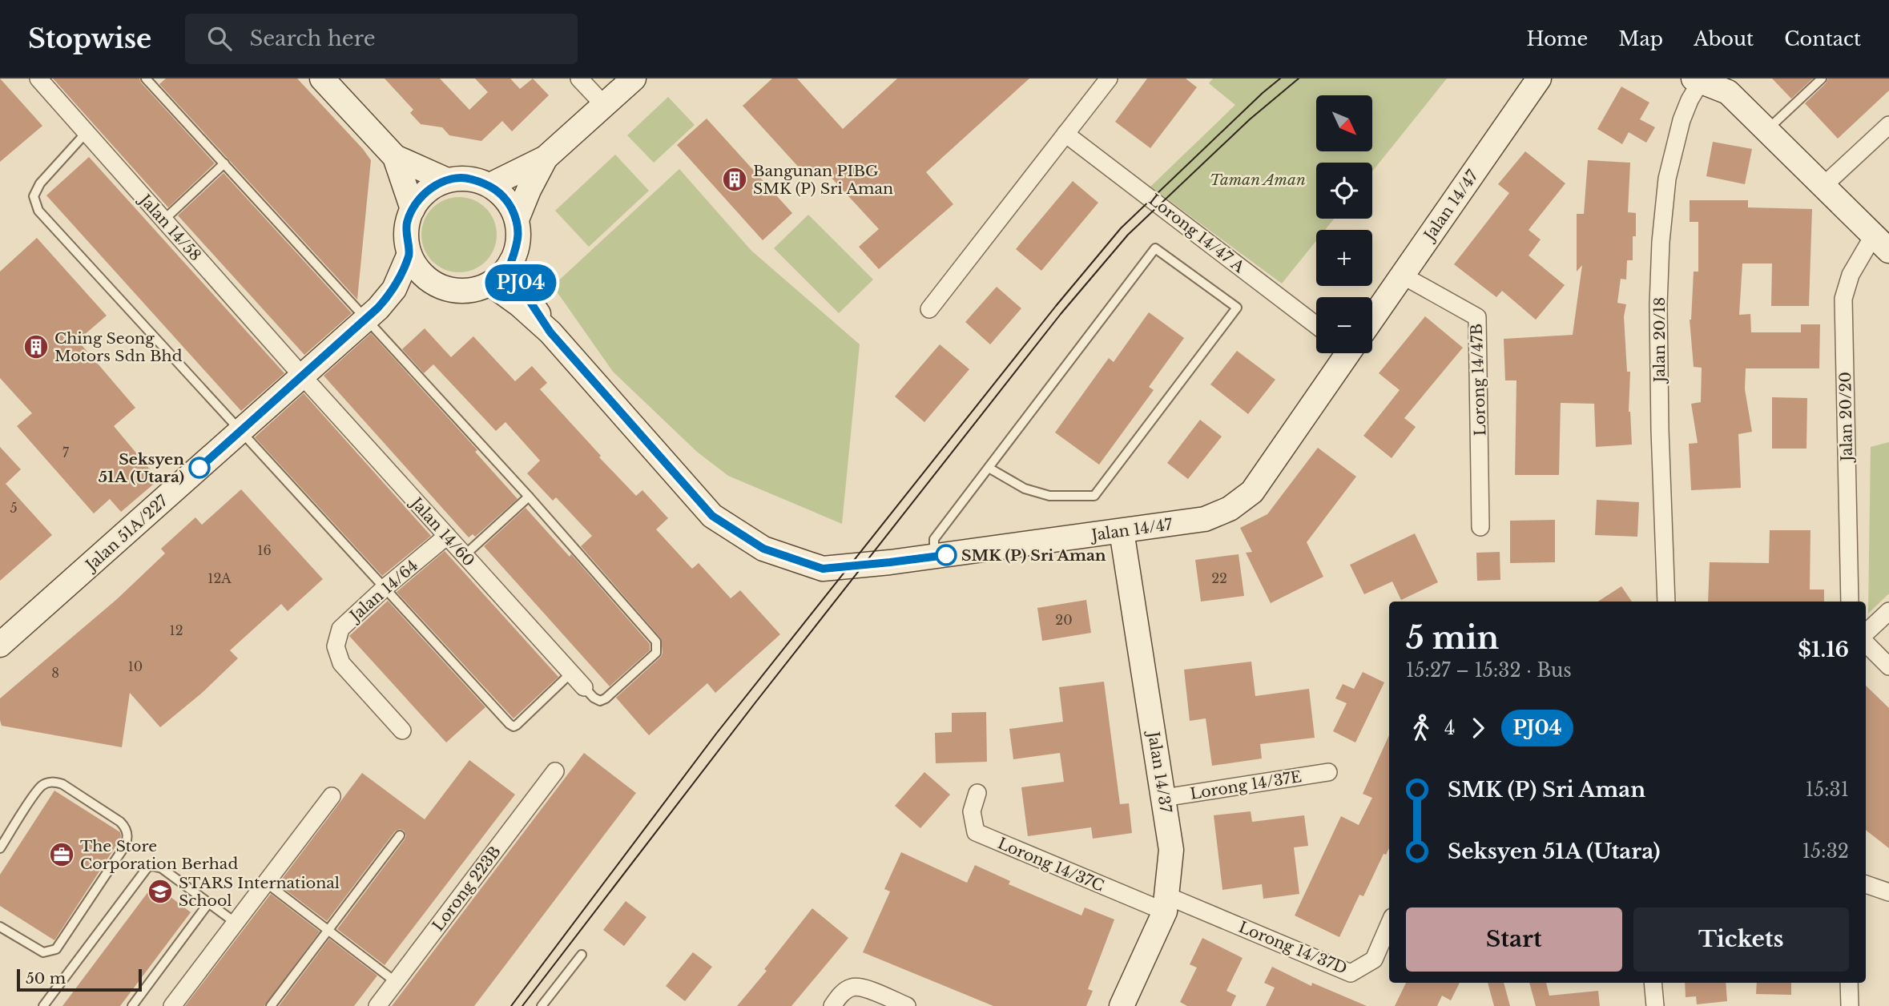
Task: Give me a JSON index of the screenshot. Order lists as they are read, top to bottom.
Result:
{
  "streets": {
    "street": [
      "Jalan 14/47",
      "Jalan 14/58",
      "Lorong 14/47 A",
      "Jalan 20/18",
      "Lorong 14/47B",
      "Jalan 20/20",
      "Jalan 14/60",
      "Jalan 51A/227",
      "Jalan 14/64",
      "Jalan 14/37",
      "Lorong 14/37E",
      "Lorong 14/37C",
      "Lorong 223B",
      "Lorong 14/37D"
    ]
  },
  "crossings": [
    ["Jalan 14/47", "Lorong 14/47B"],
    ["Jalan 14/47", "Jalan 51A/227"],
    ["Jalan 14/47", "Jalan 14/37"],
    ["Jalan 14/58", "Jalan 14/60"],
    ["Jalan 14/58", "Jalan 51A/227"],
    ["Jalan 14/60", "Jalan 51A/227"],
    ["Jalan 14/60", "Jalan 14/64"],
    ["Jalan 14/37", "Lorong 14/37E"],
    ["Jalan 14/37", "Lorong 14/37C"],
    ["Jalan 14/37", "Lorong 14/37D"],
    ["Lorong 14/37C", "Lorong 14/37D"]
  ],
  "parks": ["Taman Aman"],
  "places": {
    "building": ["Bangunan PIBG SMK (P) Sri Aman", "Ching Seong Motors Sdn Bhd"],
    "other": ["Seksyen 51A (Utara)", "SMK (P) Sri Aman"],
    "office": ["The Store Corporation Berhad"],
    "school or university": ["STARS International School"]
  },
  "lines": ["bus line PJ04"],
  "house_numbers": [
    "7",
    "5",
    "16",
    "12A",
    "22",
    "20",
    "12",
    "10",
    "8"
  ],
  "scale_bar": "50 m",
  "north": "bottom right",
  "page": {
    "header": "Stopwise",
    "search": "Search here",
    "nav": [
      "Home",
      "Map",
      "About",
      "Contact"
    ],
    "on_map": "PJ04",
    "map_buttons": ["+", "−"],
    "heading": ["5 min", "15:27 – 15:32 · Bus", "$1.16"],
    "legs": ["4", "PJ04"],
    "list": [
      {
        "name": "SMK (P) Sri Aman",
        "value": "15:31"
      },
      {
        "name": "Seksyen 51A (Utara)",
        "value": "15:32"
      }
    ],
    "buttons": ["Start", "Tickets"],
    "scale": "50 m"
  }
}
